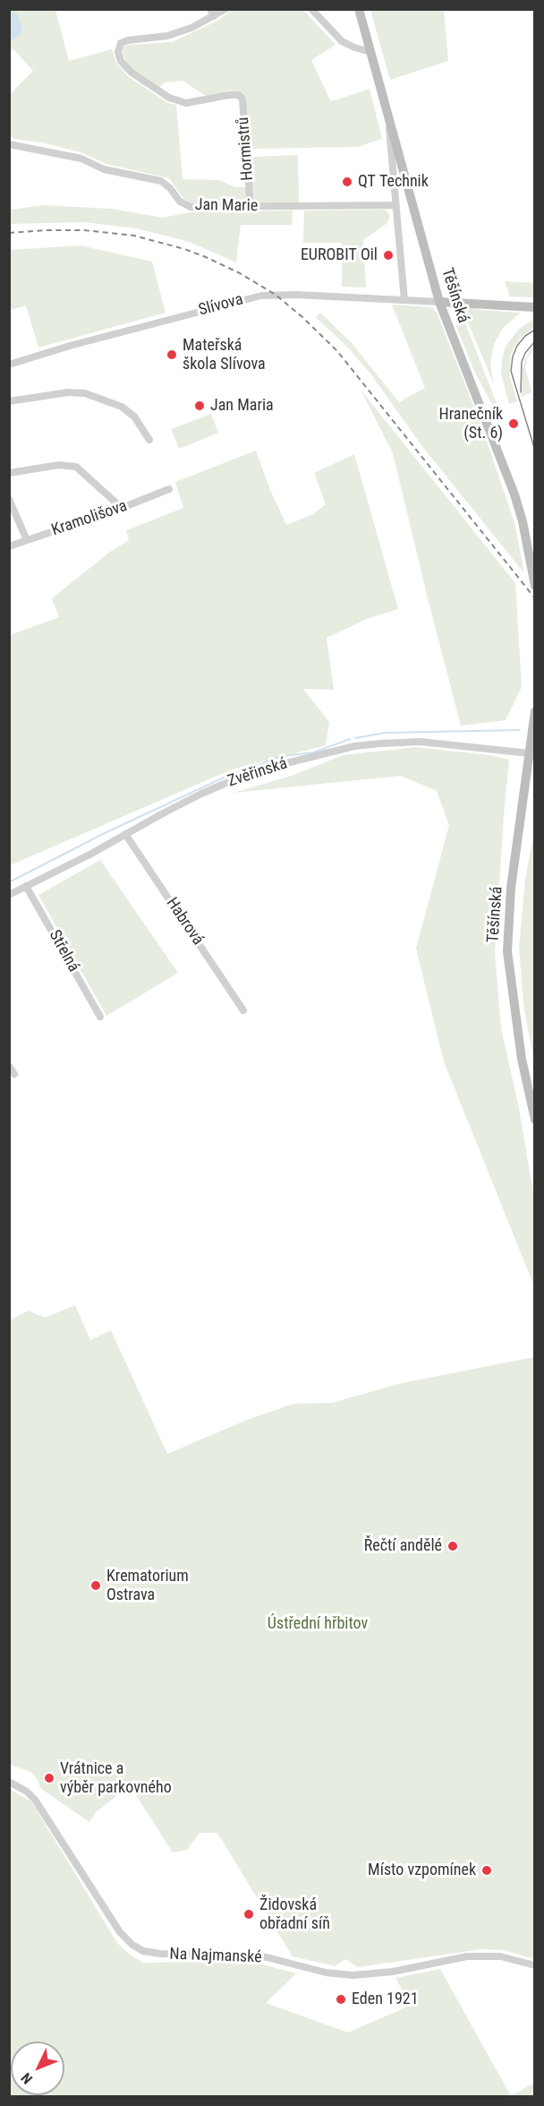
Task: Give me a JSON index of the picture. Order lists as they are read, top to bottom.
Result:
{
  "streets": {
    "main road": ["Těšínská"],
    "street": [
      "Hormistrů",
      "Jan Marie",
      "Slívova",
      "Kramolišova",
      "Zvěřinská",
      "Habrová",
      "Střelná",
      "Na Najmanské"
    ]
  },
  "crossings": [
    ["Hormistrů", "Jan Marie"],
    ["Těšínská", "Slívova"],
    ["Těšínská", "Zvěřinská"],
    ["Zvěřinská", "Habrová"],
    ["Zvěřinská", "Střelná"]
  ],
  "parks": ["Ústřední hřbitov"],
  "places": [
    "QT Technik",
    "EUROBIT Oil",
    "Mateřská škola Slívova",
    "Jan Maria",
    "Hranečník (St. 6)",
    "Řečtí andělé",
    "Krematorium Ostrava",
    "Vrátnice a výběr parkovného",
    "Místo vzpomínek",
    "Židovská obřadní síň",
    "Eden 1921"
  ],
  "north": "bottom left"
}
